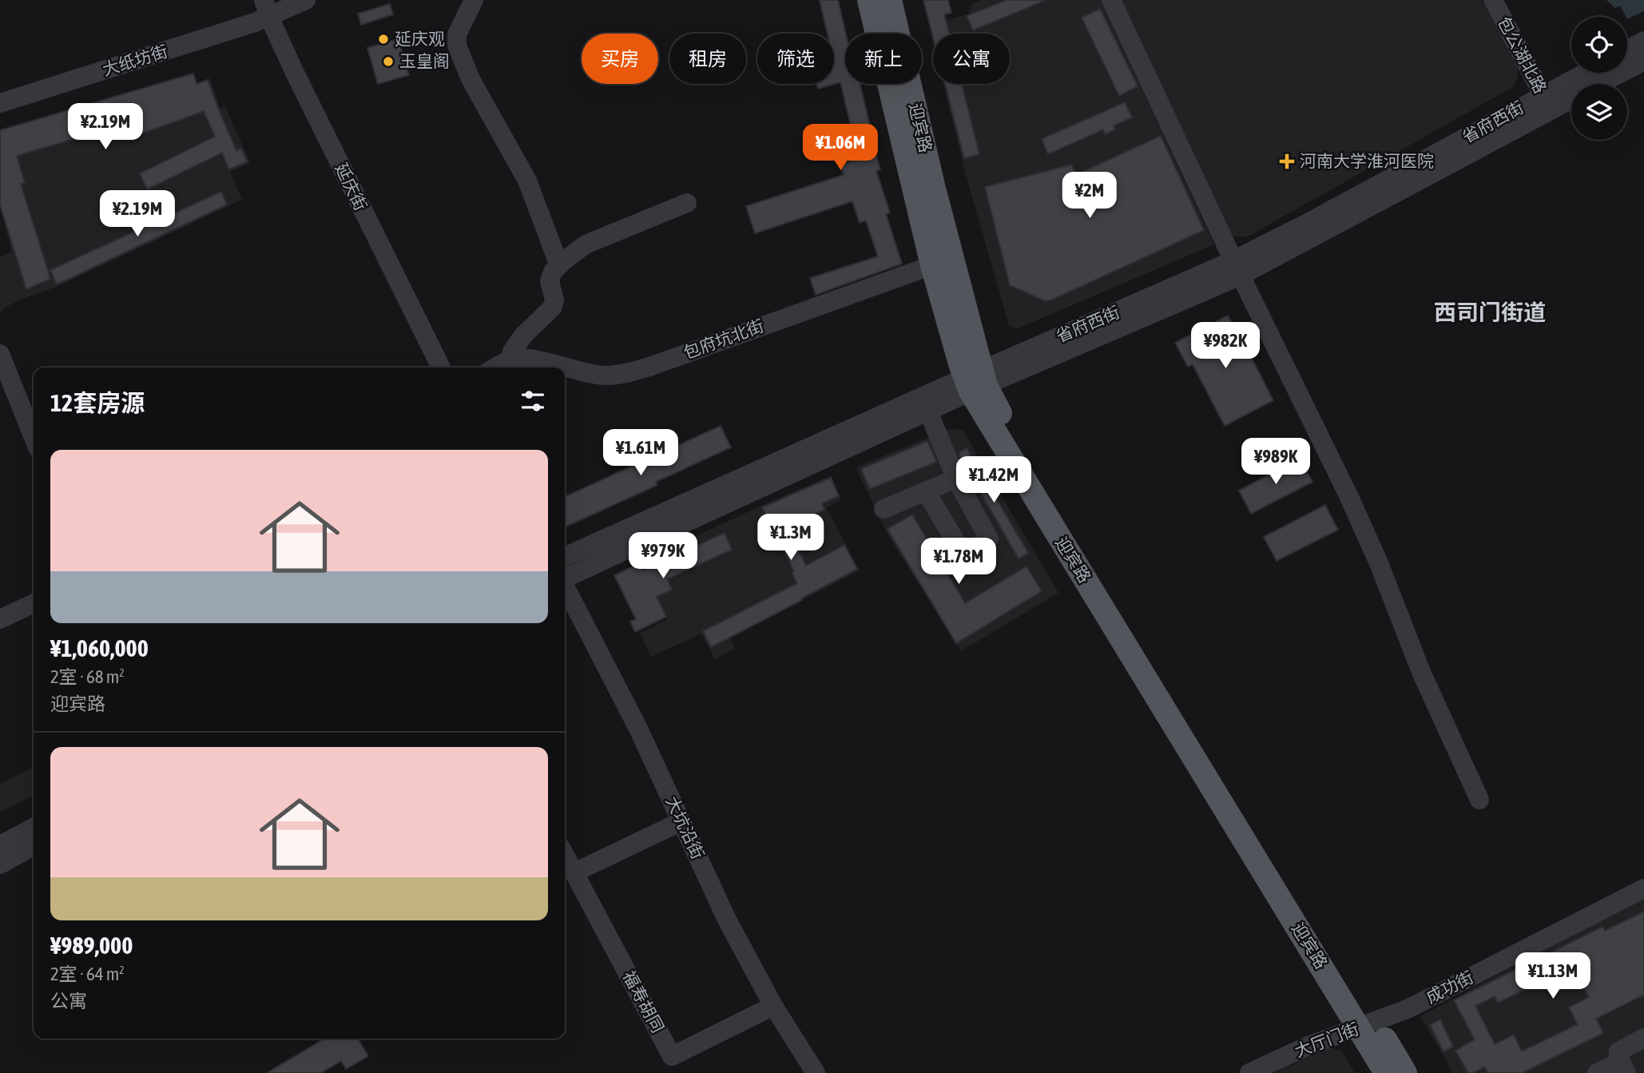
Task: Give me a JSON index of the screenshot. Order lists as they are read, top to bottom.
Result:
{
  "streets": {
    "main road": ["迎宾路"],
    "street": [
      "包公湖北路",
      "大纸坊街",
      "省府西街",
      "延庆街",
      "包府坑北街",
      "大坑沿街",
      "成功街",
      "福寿胡同",
      "大厅门街"
    ]
  },
  "crossings": [
    ["包公湖北路", "省府西街"],
    ["大纸坊街", "延庆街"],
    ["省府西街", "迎宾路"],
    ["迎宾路", "包府坑北街"],
    ["迎宾路", "成功街"],
    ["迎宾路", "大厅门街"],
    ["大坑沿街", "福寿胡同"],
    ["成功街", "大厅门街"]
  ],
  "districts": ["西司门街道"],
  "places": {
    "other": ["延庆观", "玉皇阁"],
    "health": ["河南大学淮河医院"]
  },
  "page": {
    "chip": [
      "买房",
      "租房",
      "筛选",
      "新上",
      "公寓"
    ],
    "price": [
      "¥2.19M",
      "¥1.06M",
      "¥2M",
      "¥2.19M",
      "¥982K",
      "¥1.61M",
      "¥989K",
      "¥1.42M",
      "¥1.3M",
      "¥979K",
      "¥1.78M",
      "¥1.13M"
    ],
    "heading": "12套房源",
    "list": [
      {
        "name": "¥1,060,000",
        "note": "2室 · 68 m² · 迎宾路"
      },
      {
        "name": "¥989,000",
        "note": "2室 · 64 m² · 公寓"
      }
    ]
  }
}
